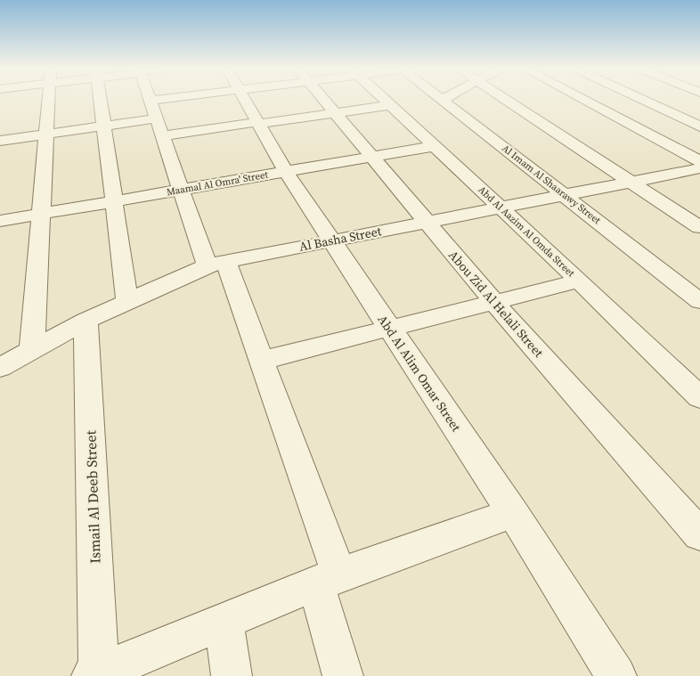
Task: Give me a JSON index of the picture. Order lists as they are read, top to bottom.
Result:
{
  "streets": {
    "street": [
      "Maamal Al Omra' Street",
      "Al Imam Al Shaarawy Street",
      "Abd Al Aazim Al Omda Street",
      "Al Basha Street",
      "Abou Zid Al Helali Street",
      "Abd Al Alim Omar Street",
      "Ismail Al Deeb Street"
    ]
  },
  "crossings": [
    ["Maamal Al Omra' Street", "Abd Al Aazim Al Omda Street"],
    ["Maamal Al Omra' Street", "Abou Zid Al Helali Street"],
    ["Maamal Al Omra' Street", "Abd Al Alim Omar Street"],
    ["Al Imam Al Shaarawy Street", "Al Basha Street"],
    ["Abd Al Aazim Al Omda Street", "Al Basha Street"],
    ["Al Basha Street", "Abou Zid Al Helali Street"],
    ["Al Basha Street", "Abd Al Alim Omar Street"],
    ["Al Basha Street", "Ismail Al Deeb Street"]
  ]
}
